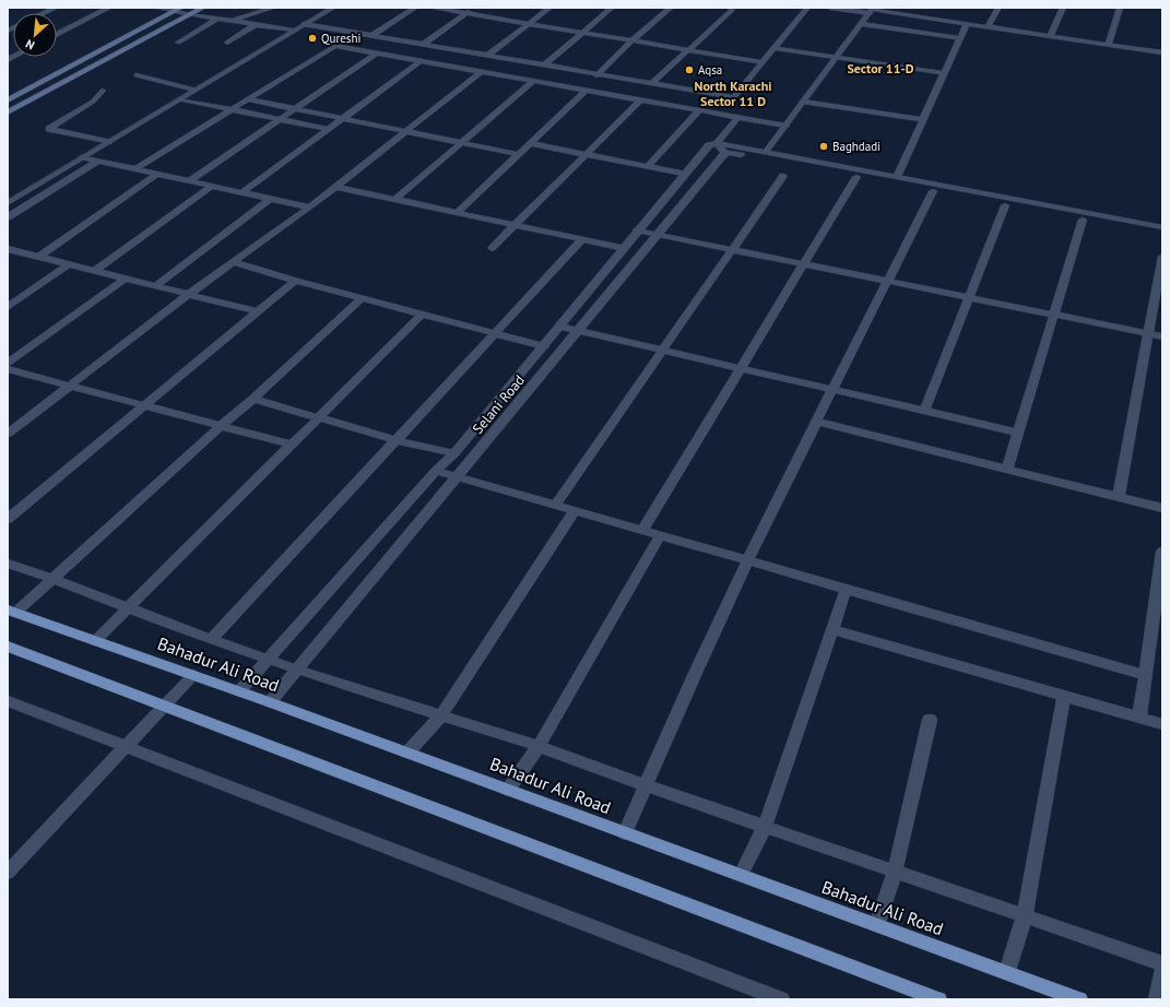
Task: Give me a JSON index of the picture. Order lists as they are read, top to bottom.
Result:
{
  "streets": {
    "main road": ["Bahadur Ali Road"],
    "street": ["Selani Road"]
  },
  "crossings": [
    ["Selani Road", "Bahadur Ali Road"]
  ],
  "districts": ["Sector 11-D", "North Karachi Sector 11 D"],
  "places": ["Qureshi", "Aqsa", "Baghdadi"],
  "north": "bottom left"
}
